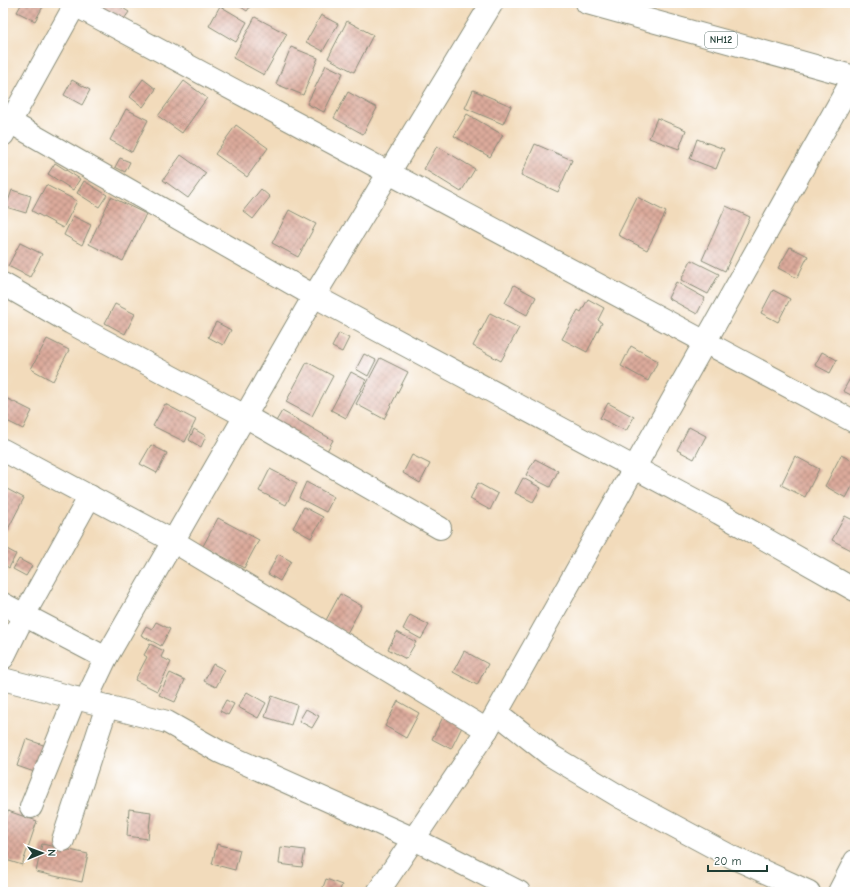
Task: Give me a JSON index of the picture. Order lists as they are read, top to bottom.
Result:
{
  "streets": {
    "main road": ["NH12"]
  },
  "scale_bar": "20 m",
  "north": "right"
}
